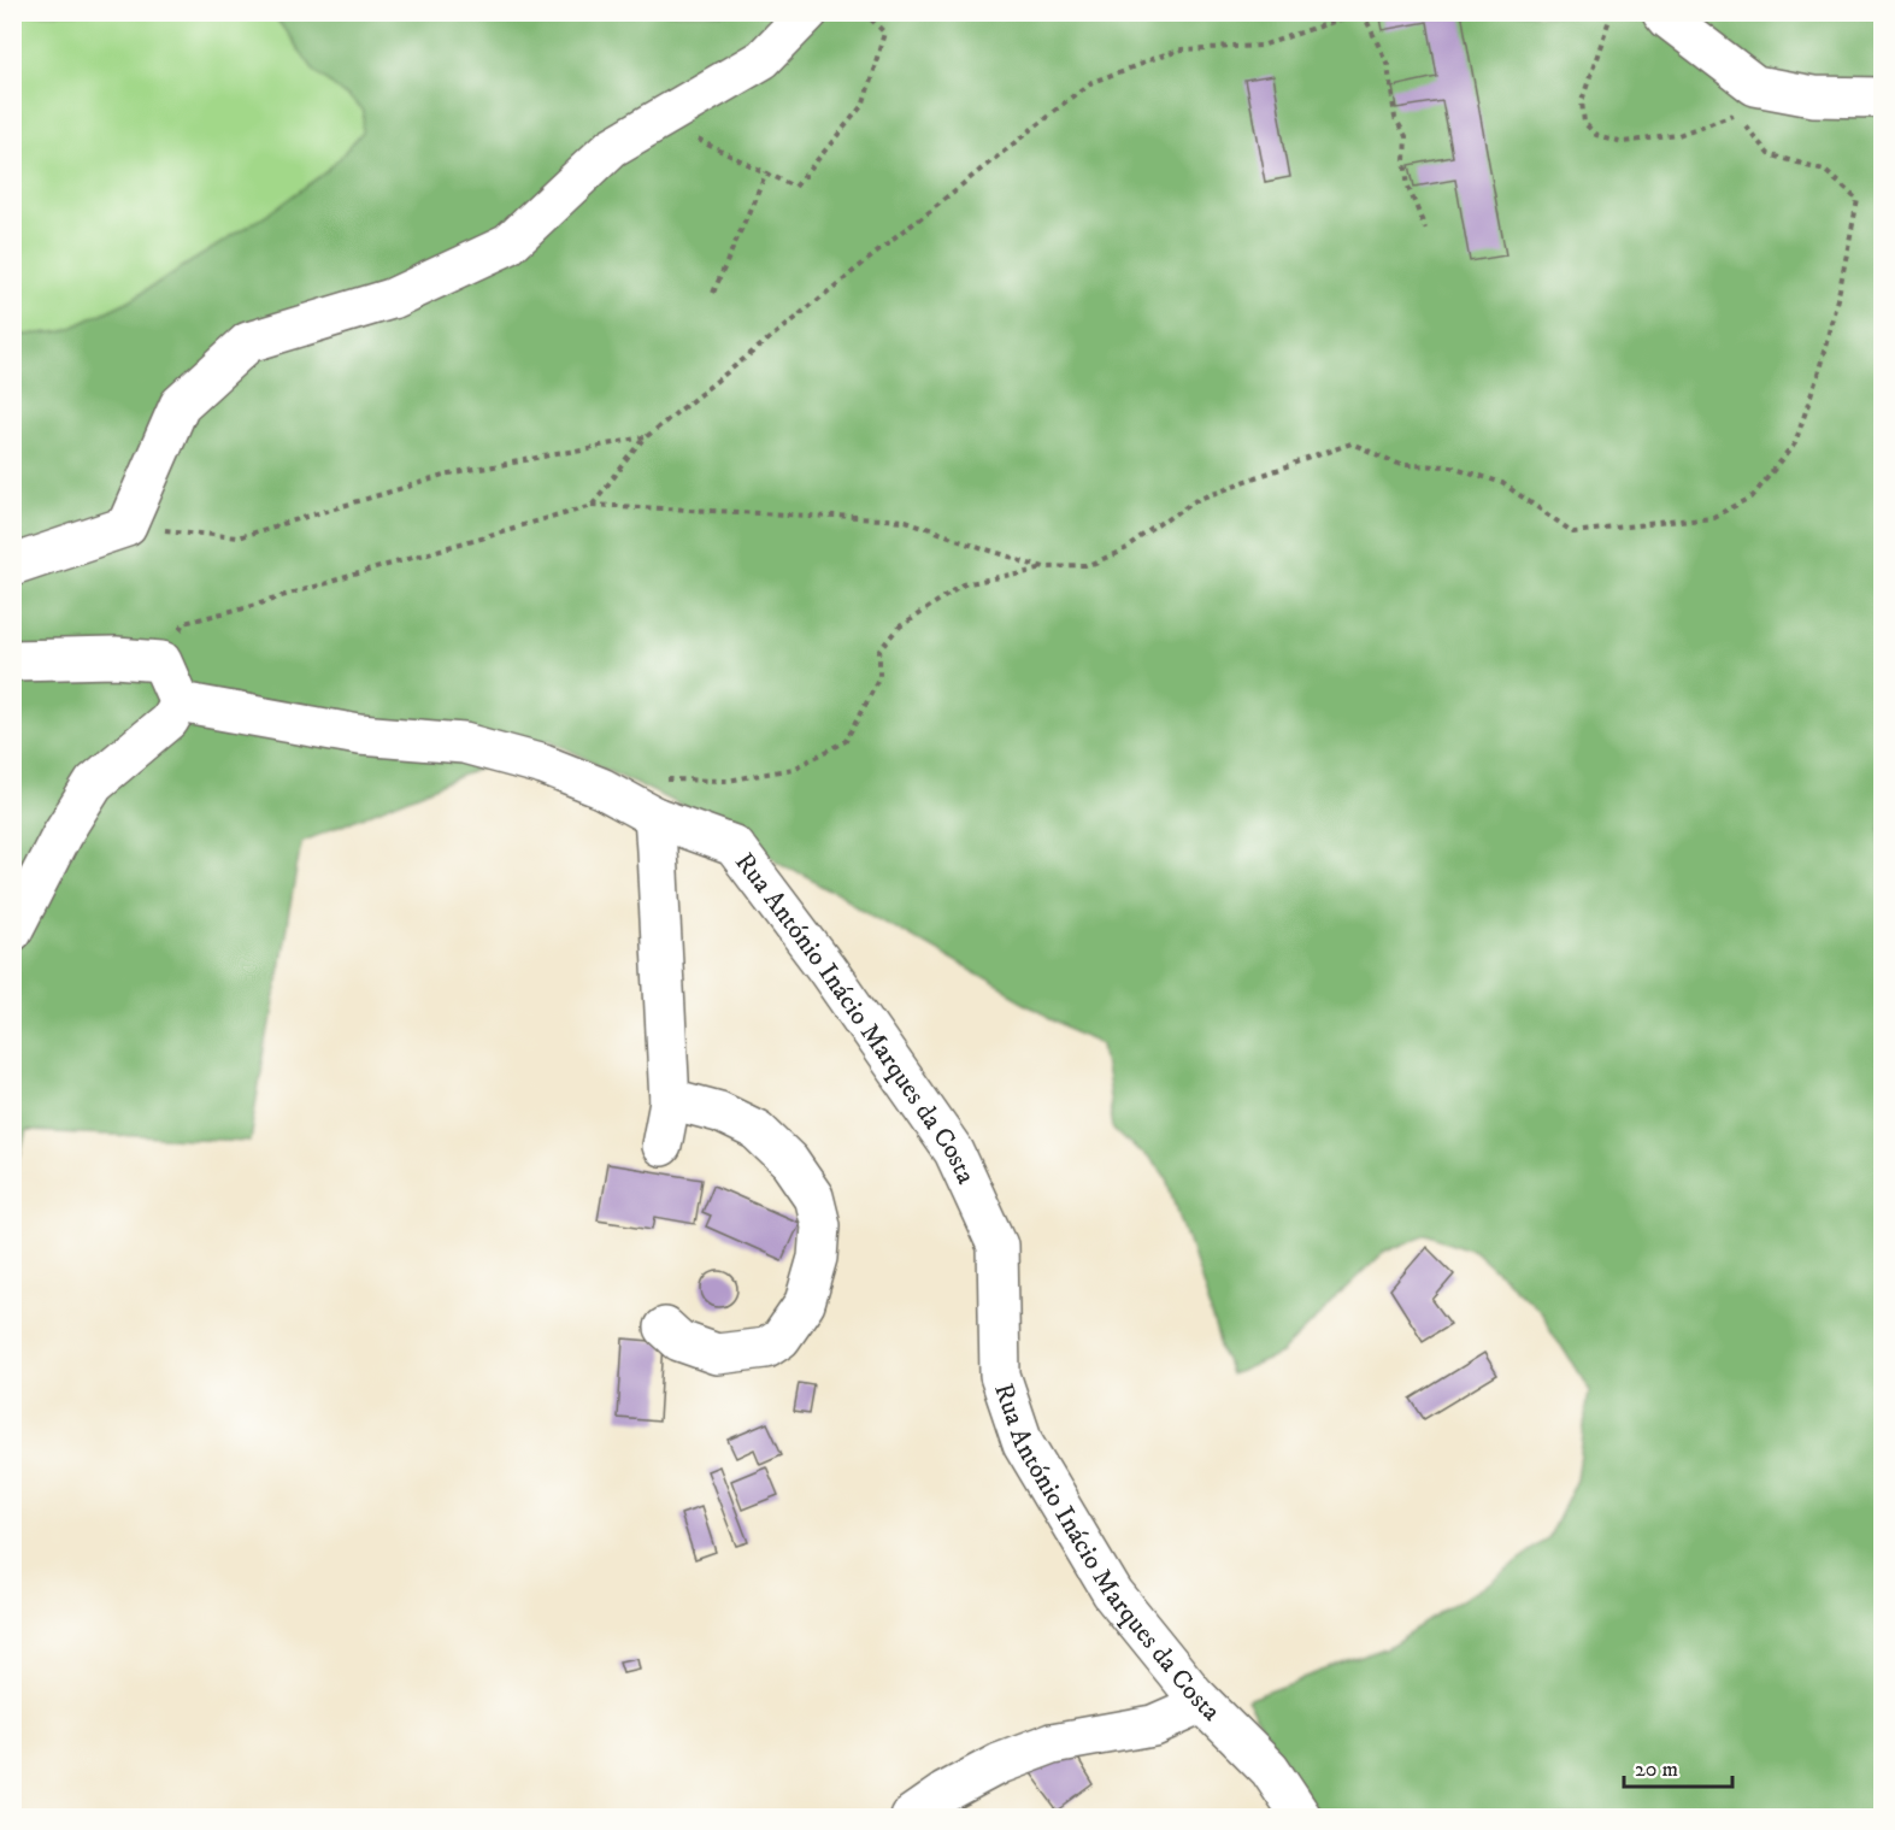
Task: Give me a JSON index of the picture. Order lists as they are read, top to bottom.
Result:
{
  "streets": {
    "street": ["Rua António Inácio Marques da Costa"]
  },
  "scale_bar": "20 m"
}
